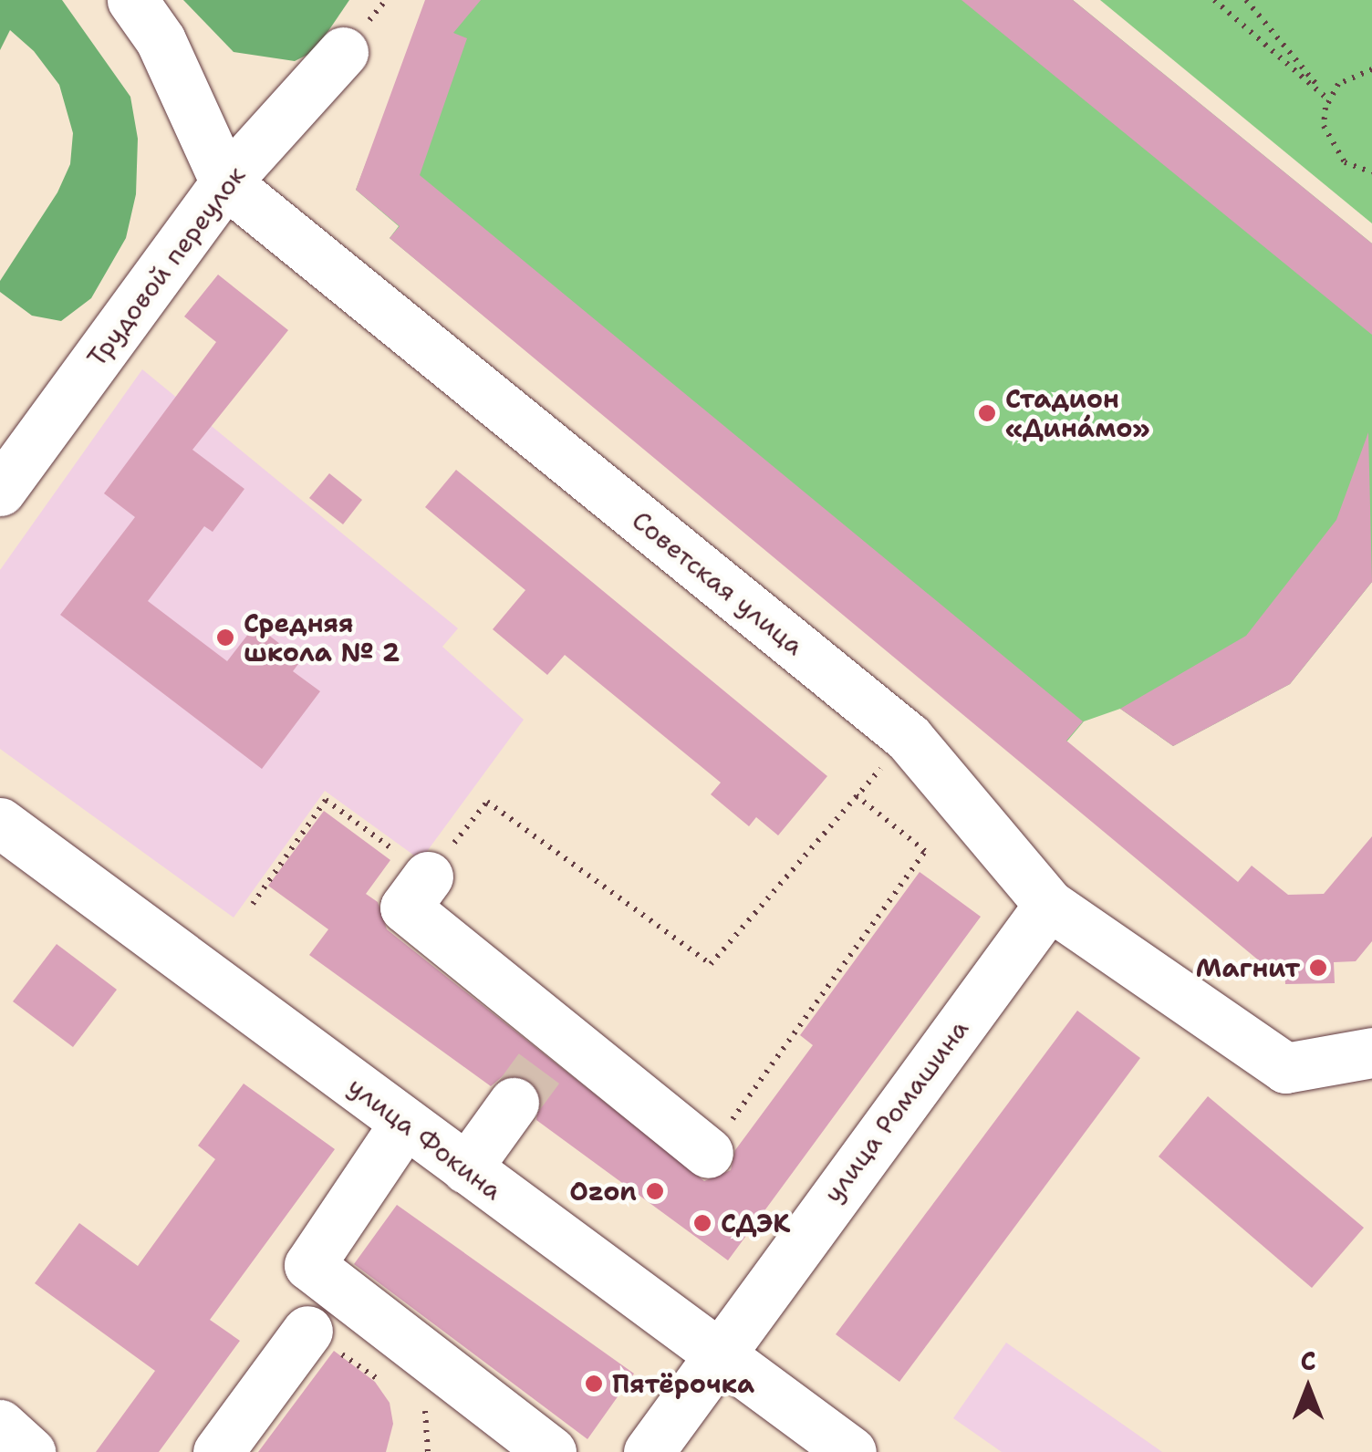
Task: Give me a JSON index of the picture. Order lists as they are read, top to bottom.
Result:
{
  "streets": {
    "street": [
      "Трудовой переулок",
      "Советская улица",
      "улица Ромашина",
      "улица Фокина"
    ]
  },
  "crossings": [
    ["Трудовой переулок", "Советская улица"],
    ["Советская улица", "улица Ромашина"],
    ["улица Ромашина", "улица Фокина"]
  ],
  "places": [
    "Стадион «Дина́мо»",
    "Средняя школа № 2",
    "Магнит",
    "Ozon",
    "СДЭК",
    "Пятёрочка"
  ],
  "north": "top"
}
